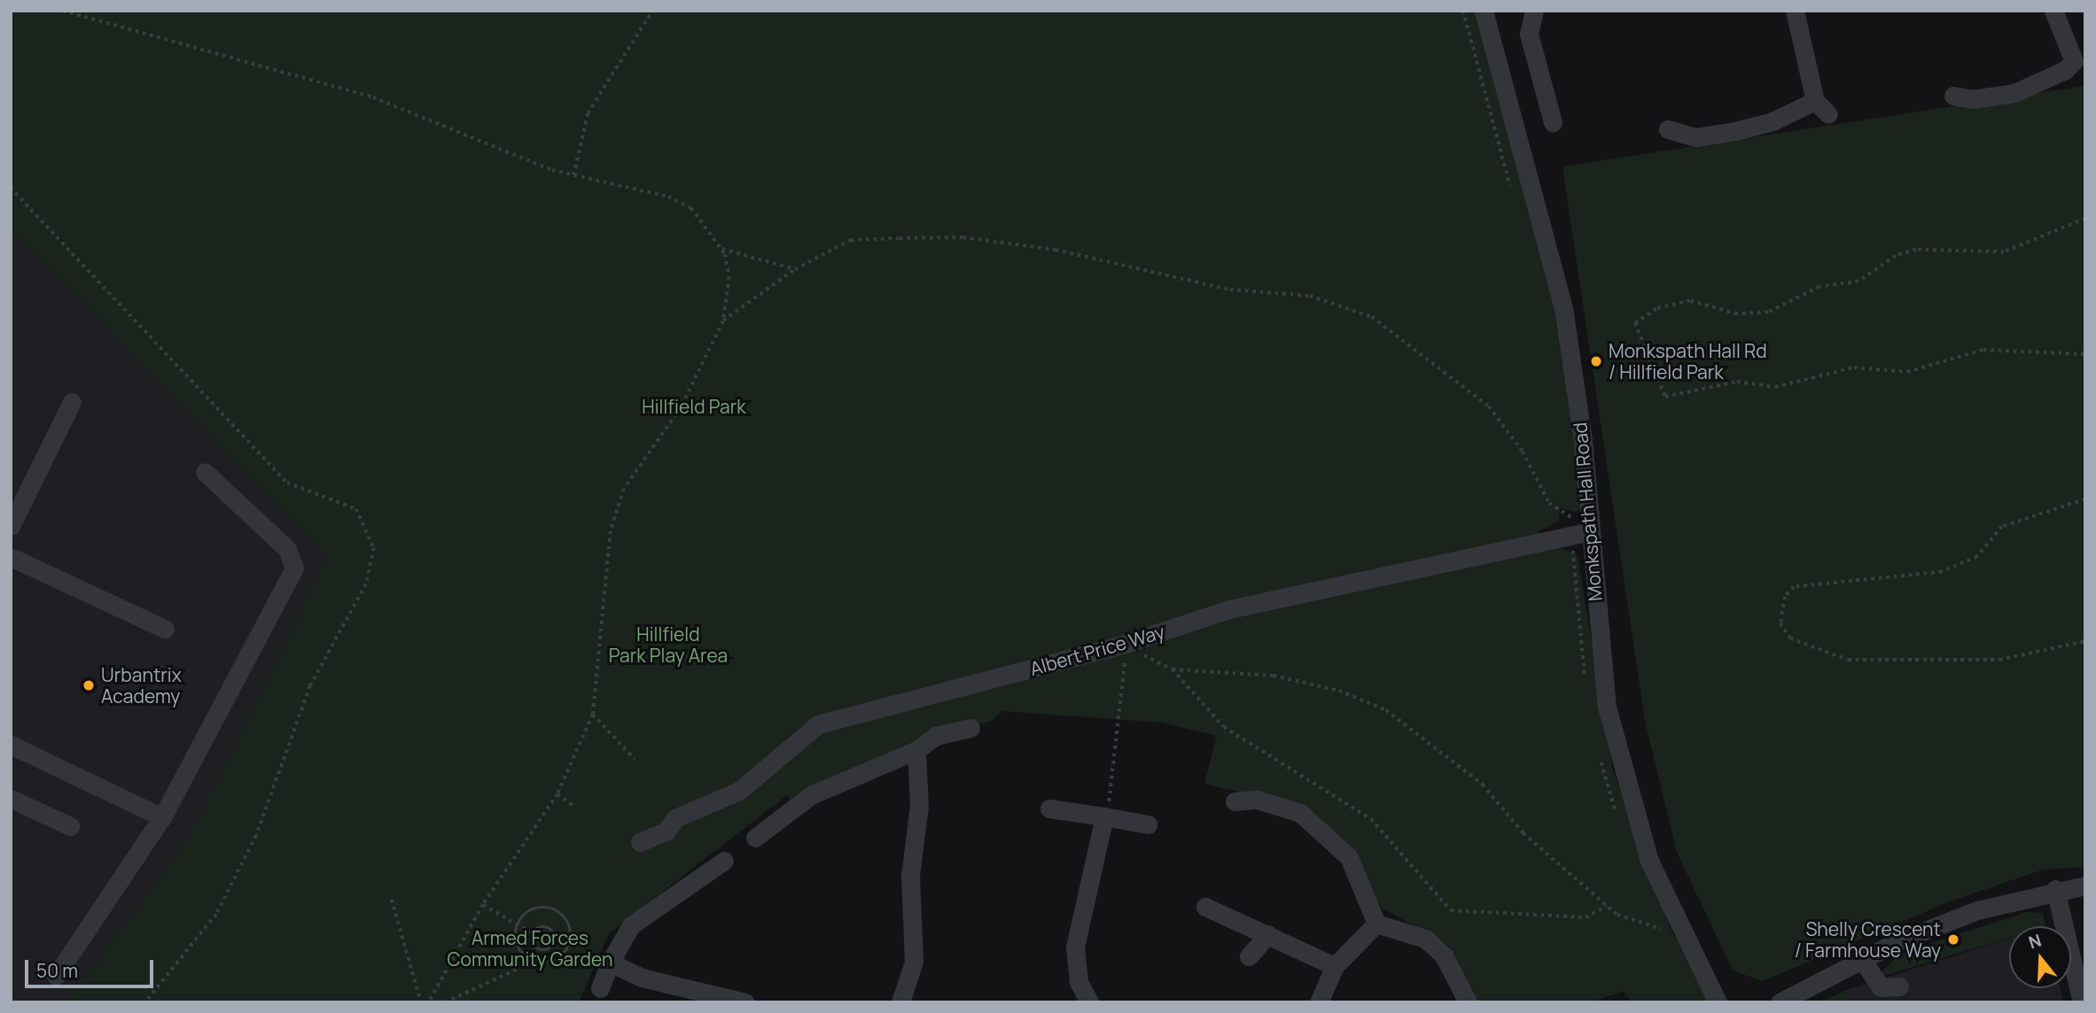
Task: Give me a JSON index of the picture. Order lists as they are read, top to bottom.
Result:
{
  "streets": {
    "street": ["Monkspath Hall Road", "Albert Price Way"]
  },
  "crossings": [
    ["Monkspath Hall Road", "Albert Price Way"]
  ],
  "parks": ["Hillfield Park", "Hillfield Park Play Area", "Armed Forces Community Garden"],
  "places": ["Monkspath Hall Rd / Hillfield Park", "Urbantrix Academy", "Shelly Crescent / Farmhouse Way"],
  "scale_bar": "50 m",
  "north": "top"
}
